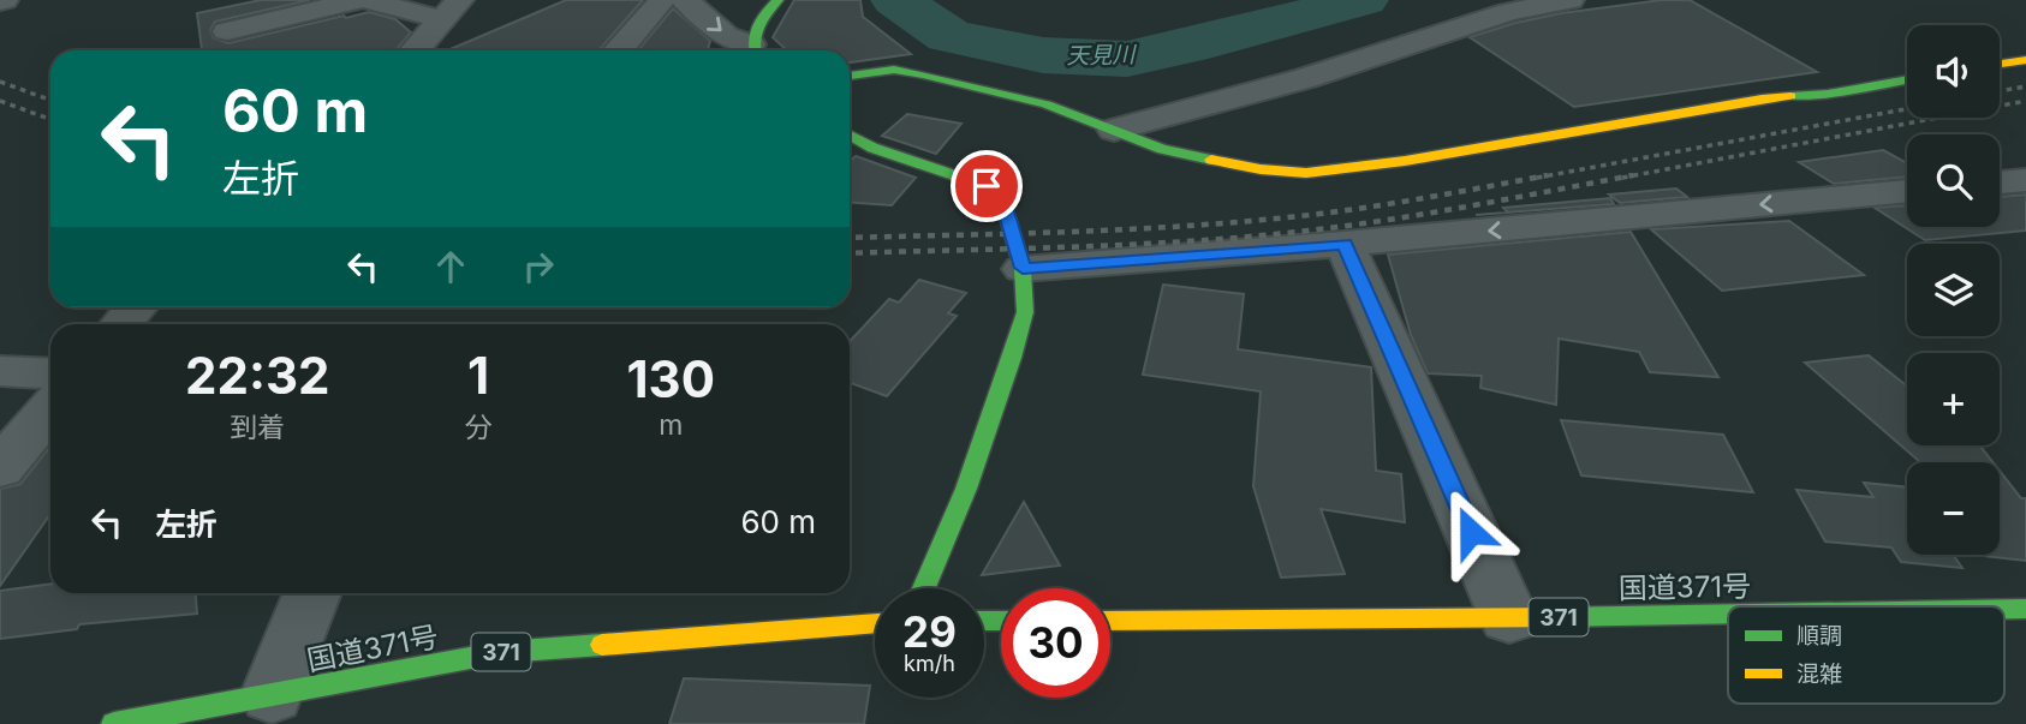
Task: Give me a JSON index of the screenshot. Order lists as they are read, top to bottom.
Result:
{
  "streets": {
    "main road": ["国道371号", "371"]
  },
  "water": ["天見川"],
  "legend": ["順調", "混雑"],
  "page": {
    "map_buttons": ["+", "−"],
    "turn": ["60 m", "左折"],
    "eta": [
      "22:32",
      "到着",
      "1",
      "分",
      "130",
      "m"
    ],
    "list": [
      {
        "name": "左折",
        "value": "60 m"
      }
    ],
    "speed": "29 km/h",
    "limit": "30"
  }
}
